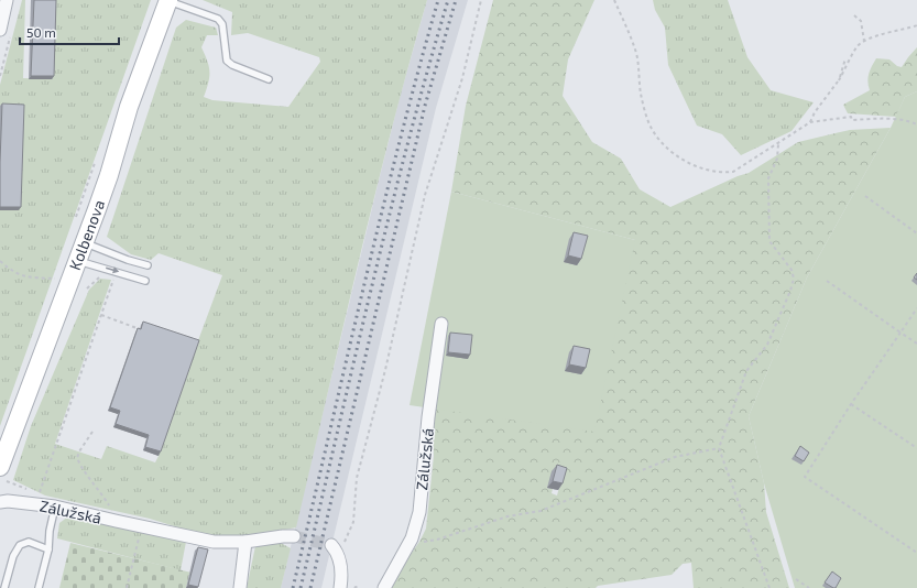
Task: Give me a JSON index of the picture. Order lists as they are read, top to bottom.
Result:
{
  "streets": {
    "main road": ["Kolbenova"],
    "street": ["Zálužská"]
  },
  "scale_bar": "50 m"
}
